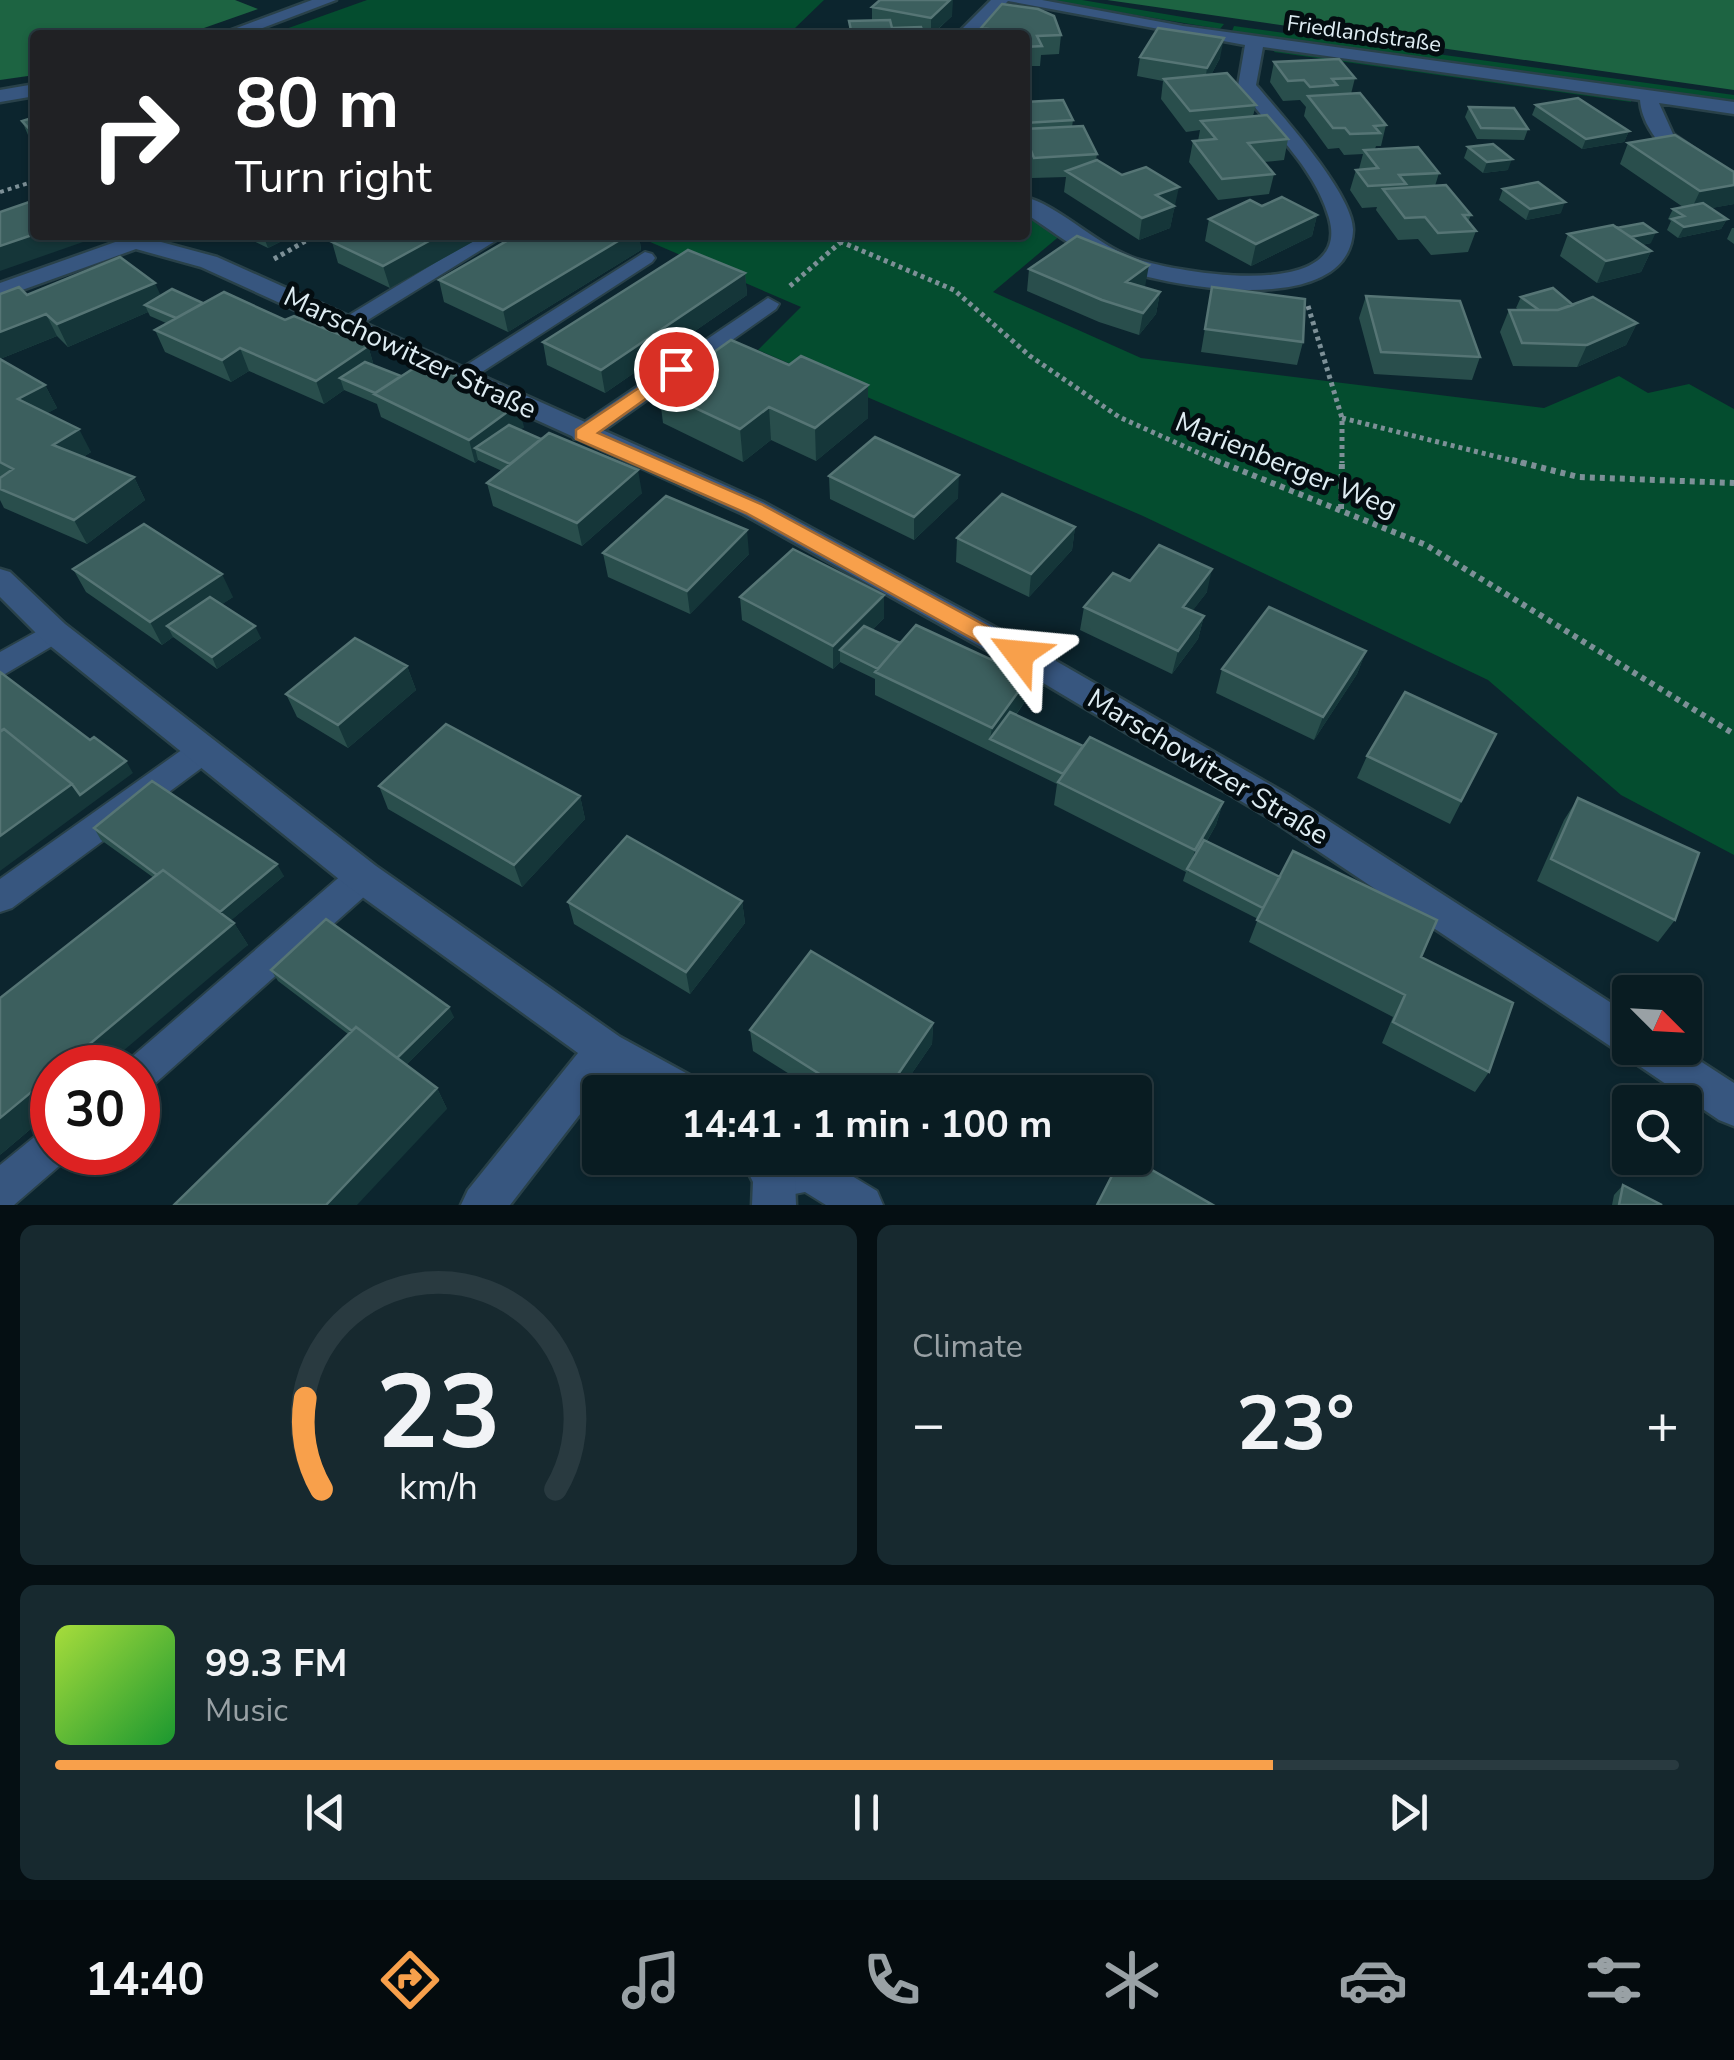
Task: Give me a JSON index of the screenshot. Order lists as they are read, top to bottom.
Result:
{
  "streets": {
    "street": ["Friedlandstraße", "Marschowitzer Straße"],
    "path": ["Marienberger Weg"]
  },
  "north": "bottom right",
  "page": {
    "turn": ["80 m", "Turn right"],
    "limit": "30",
    "trip": "14:41 · 1 min · 100 m",
    "tile": "Climate",
    "heat": ["−", "23°", "+"],
    "song": ["99.3 FM", "Music"],
    "tabs": "14:40",
    "gauge": ["23", "km/h"]
  }
}
